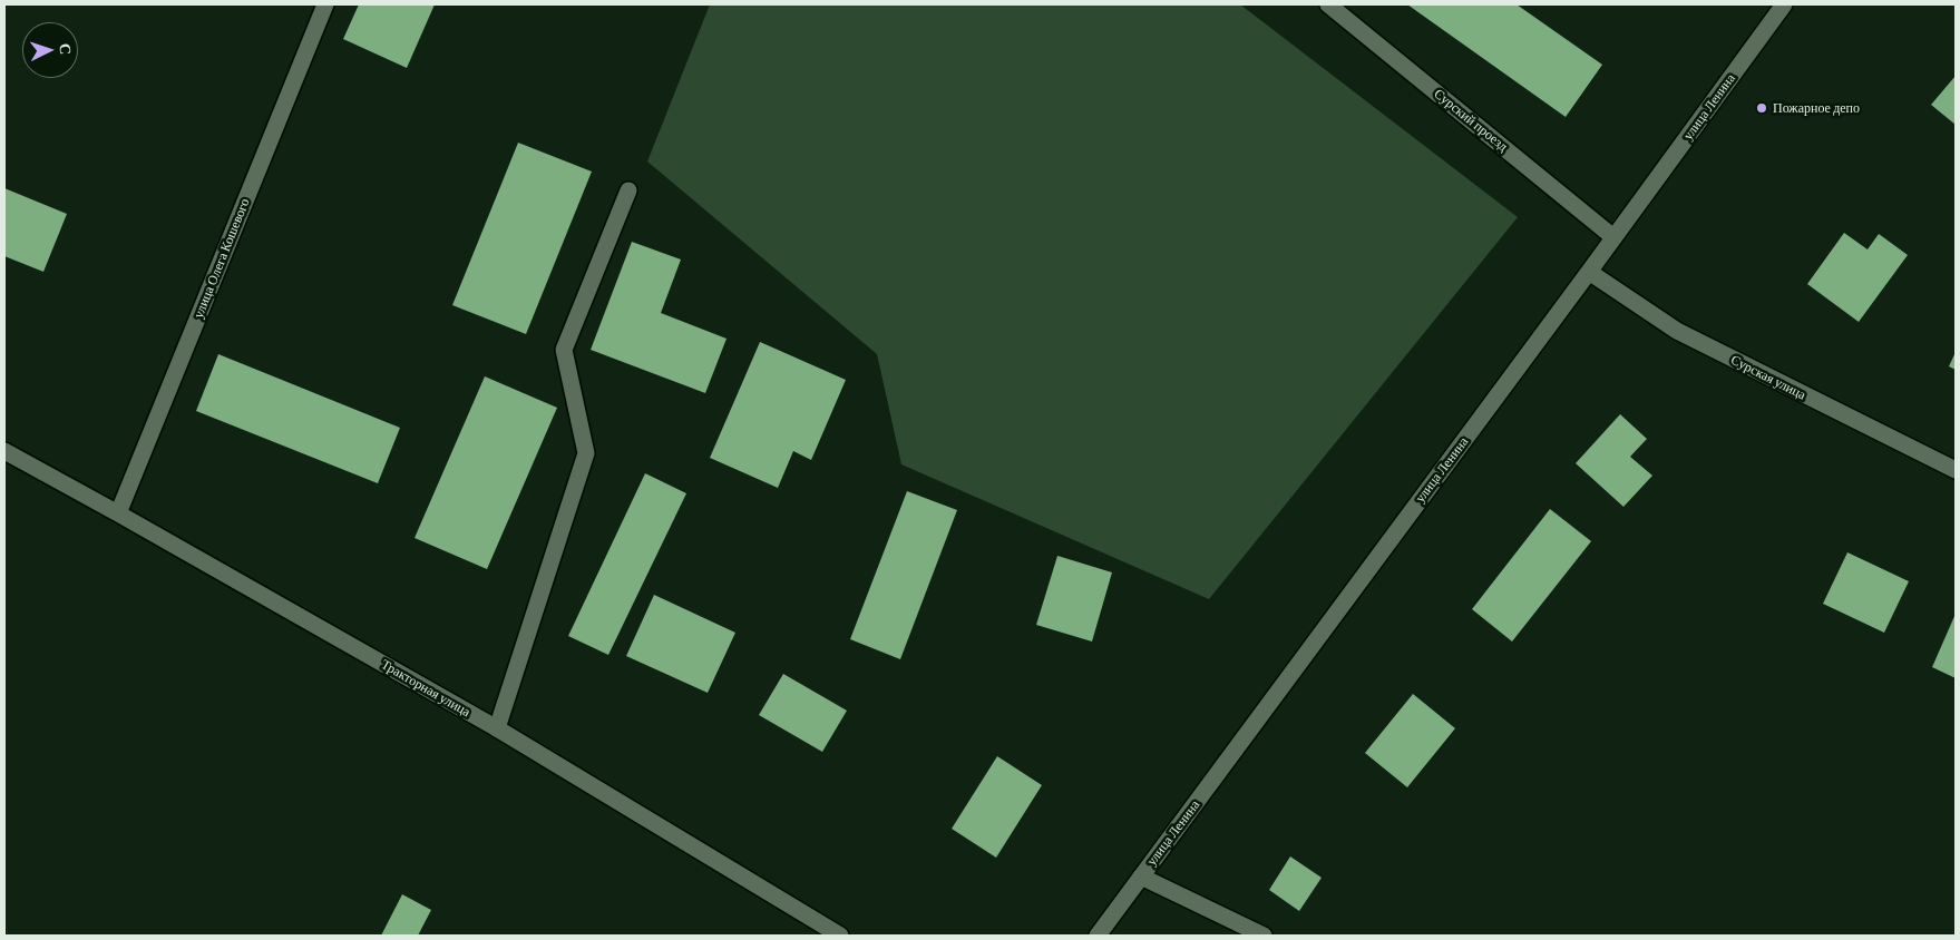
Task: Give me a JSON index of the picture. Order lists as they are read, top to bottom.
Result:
{
  "streets": {
    "street": [
      "улица Ленина",
      "Сурский проезд",
      "улица Олега Кошевого",
      "Сурская улица",
      "Тракторная улица"
    ]
  },
  "crossings": [
    ["улица Ленина", "Сурский проезд"],
    ["улица Ленина", "Сурская улица"],
    ["улица Олега Кошевого", "Тракторная улица"]
  ],
  "places": ["Пожарное депо"],
  "north": "right"
}
